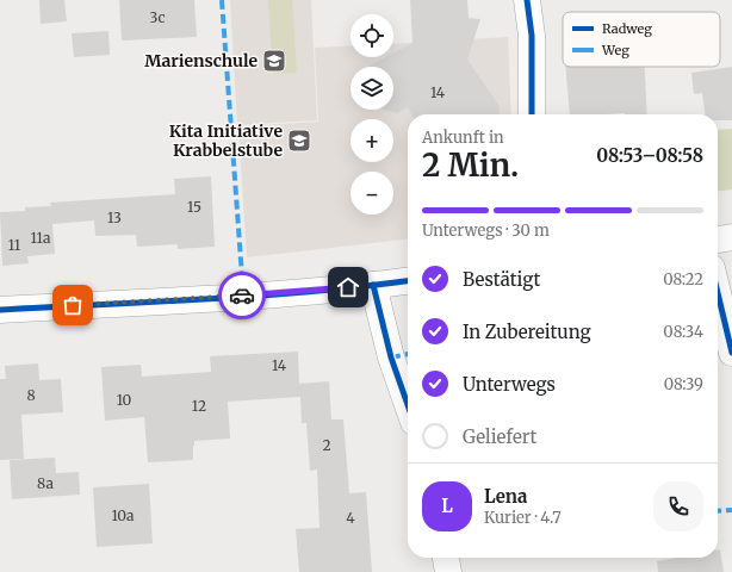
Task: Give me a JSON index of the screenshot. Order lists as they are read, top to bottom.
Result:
{
  "places": {
    "school or university": ["Marienschule", "Kita Initiative Krabbelstube"]
  },
  "house_numbers": [
    "3c",
    "14",
    "15",
    "13",
    "11a",
    "11",
    "14",
    "8",
    "10",
    "12",
    "2",
    "8a",
    "10a",
    "4"
  ],
  "legend": ["Radweg", "Weg"],
  "page": {
    "map_buttons": ["+", "−"],
    "heading": ["2 Min.", "Ankunft in", "08:53–08:58"],
    "panel": ["Lena", "Kurier · 4.7"],
    "bar": "Unterwegs · 30 m",
    "list": [
      ["Bestätigt", "08:22"],
      ["In Zubereitung", "08:34"],
      ["Unterwegs", "08:39"],
      "Geliefert"
    ],
    "round": "L"
  }
}
